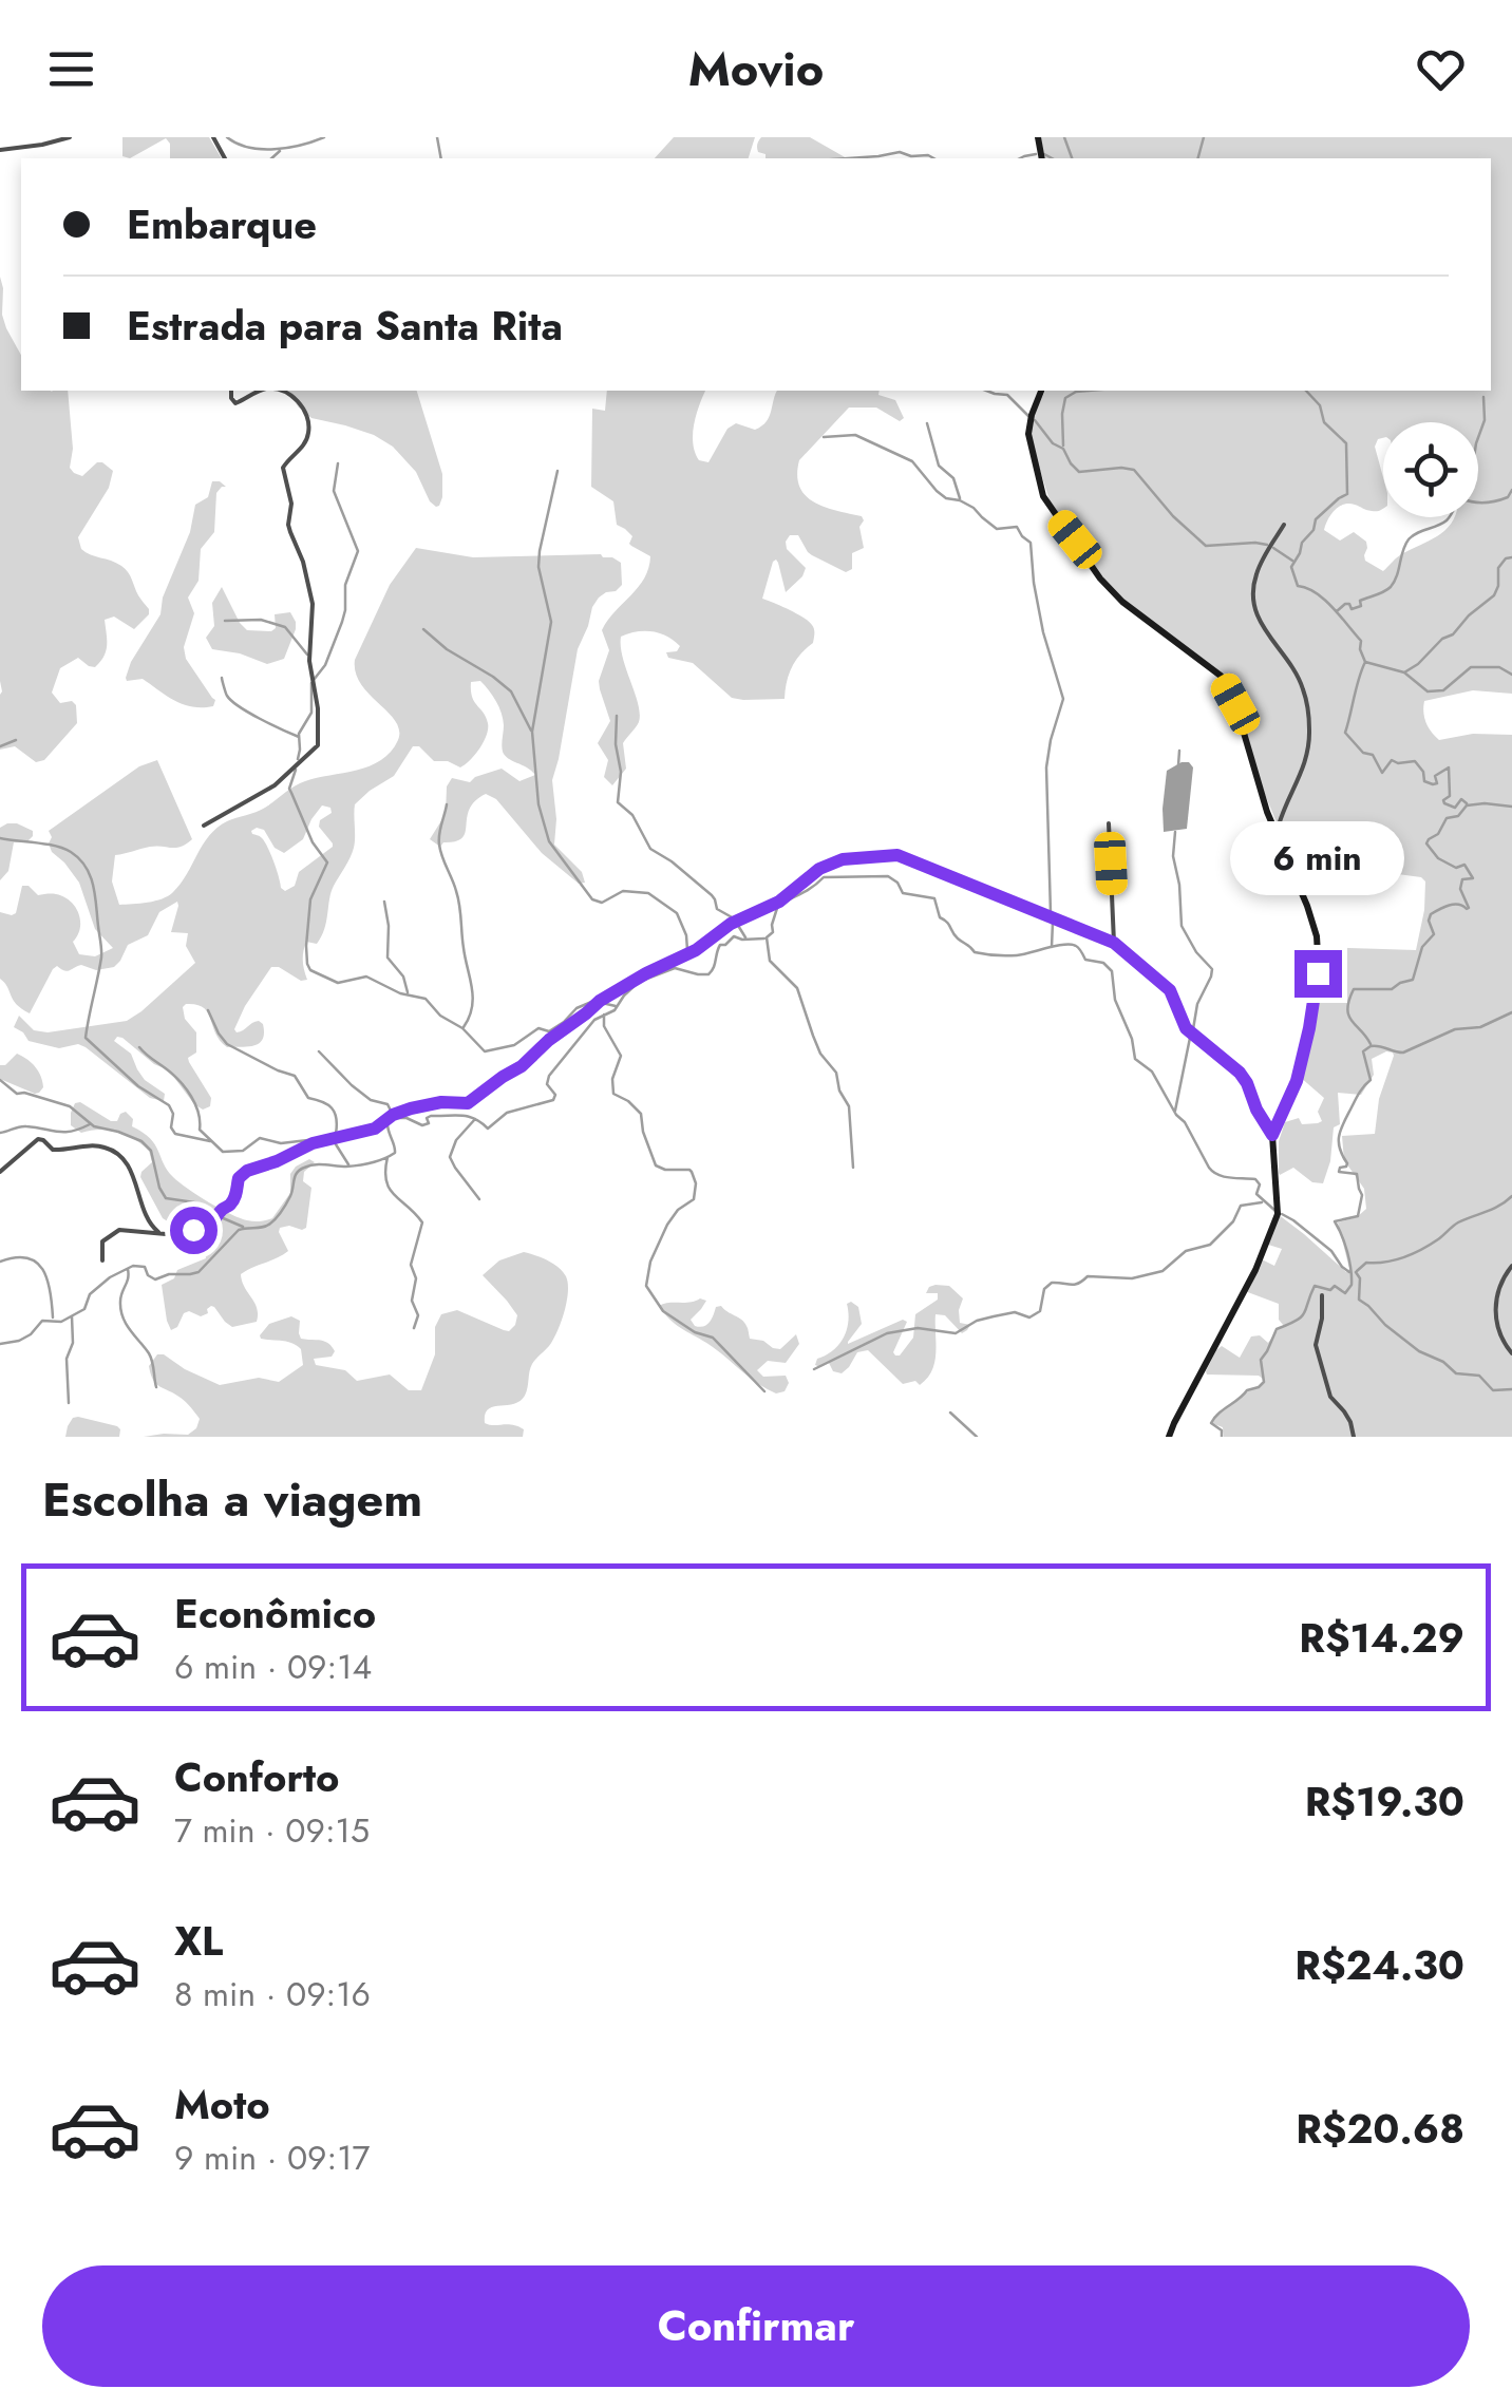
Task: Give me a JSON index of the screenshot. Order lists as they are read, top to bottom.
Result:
{
  "page": {
    "header": "Movio",
    "banner": ["Embarque", "Estrada para Santa Rita"],
    "bubble": "6 min",
    "heading": "Escolha a viagem",
    "list": [
      {
        "name": "Econômico",
        "note": "6 min · 09:14",
        "value": "R$14.29"
      },
      {
        "name": "Conforto",
        "note": "7 min · 09:15",
        "value": "R$19.30"
      },
      {
        "name": "XL",
        "note": "8 min · 09:16",
        "value": "R$24.30"
      },
      {
        "name": "Moto",
        "note": "9 min · 09:17",
        "value": "R$20.68"
      }
    ],
    "buttons": "Confirmar"
  }
}
